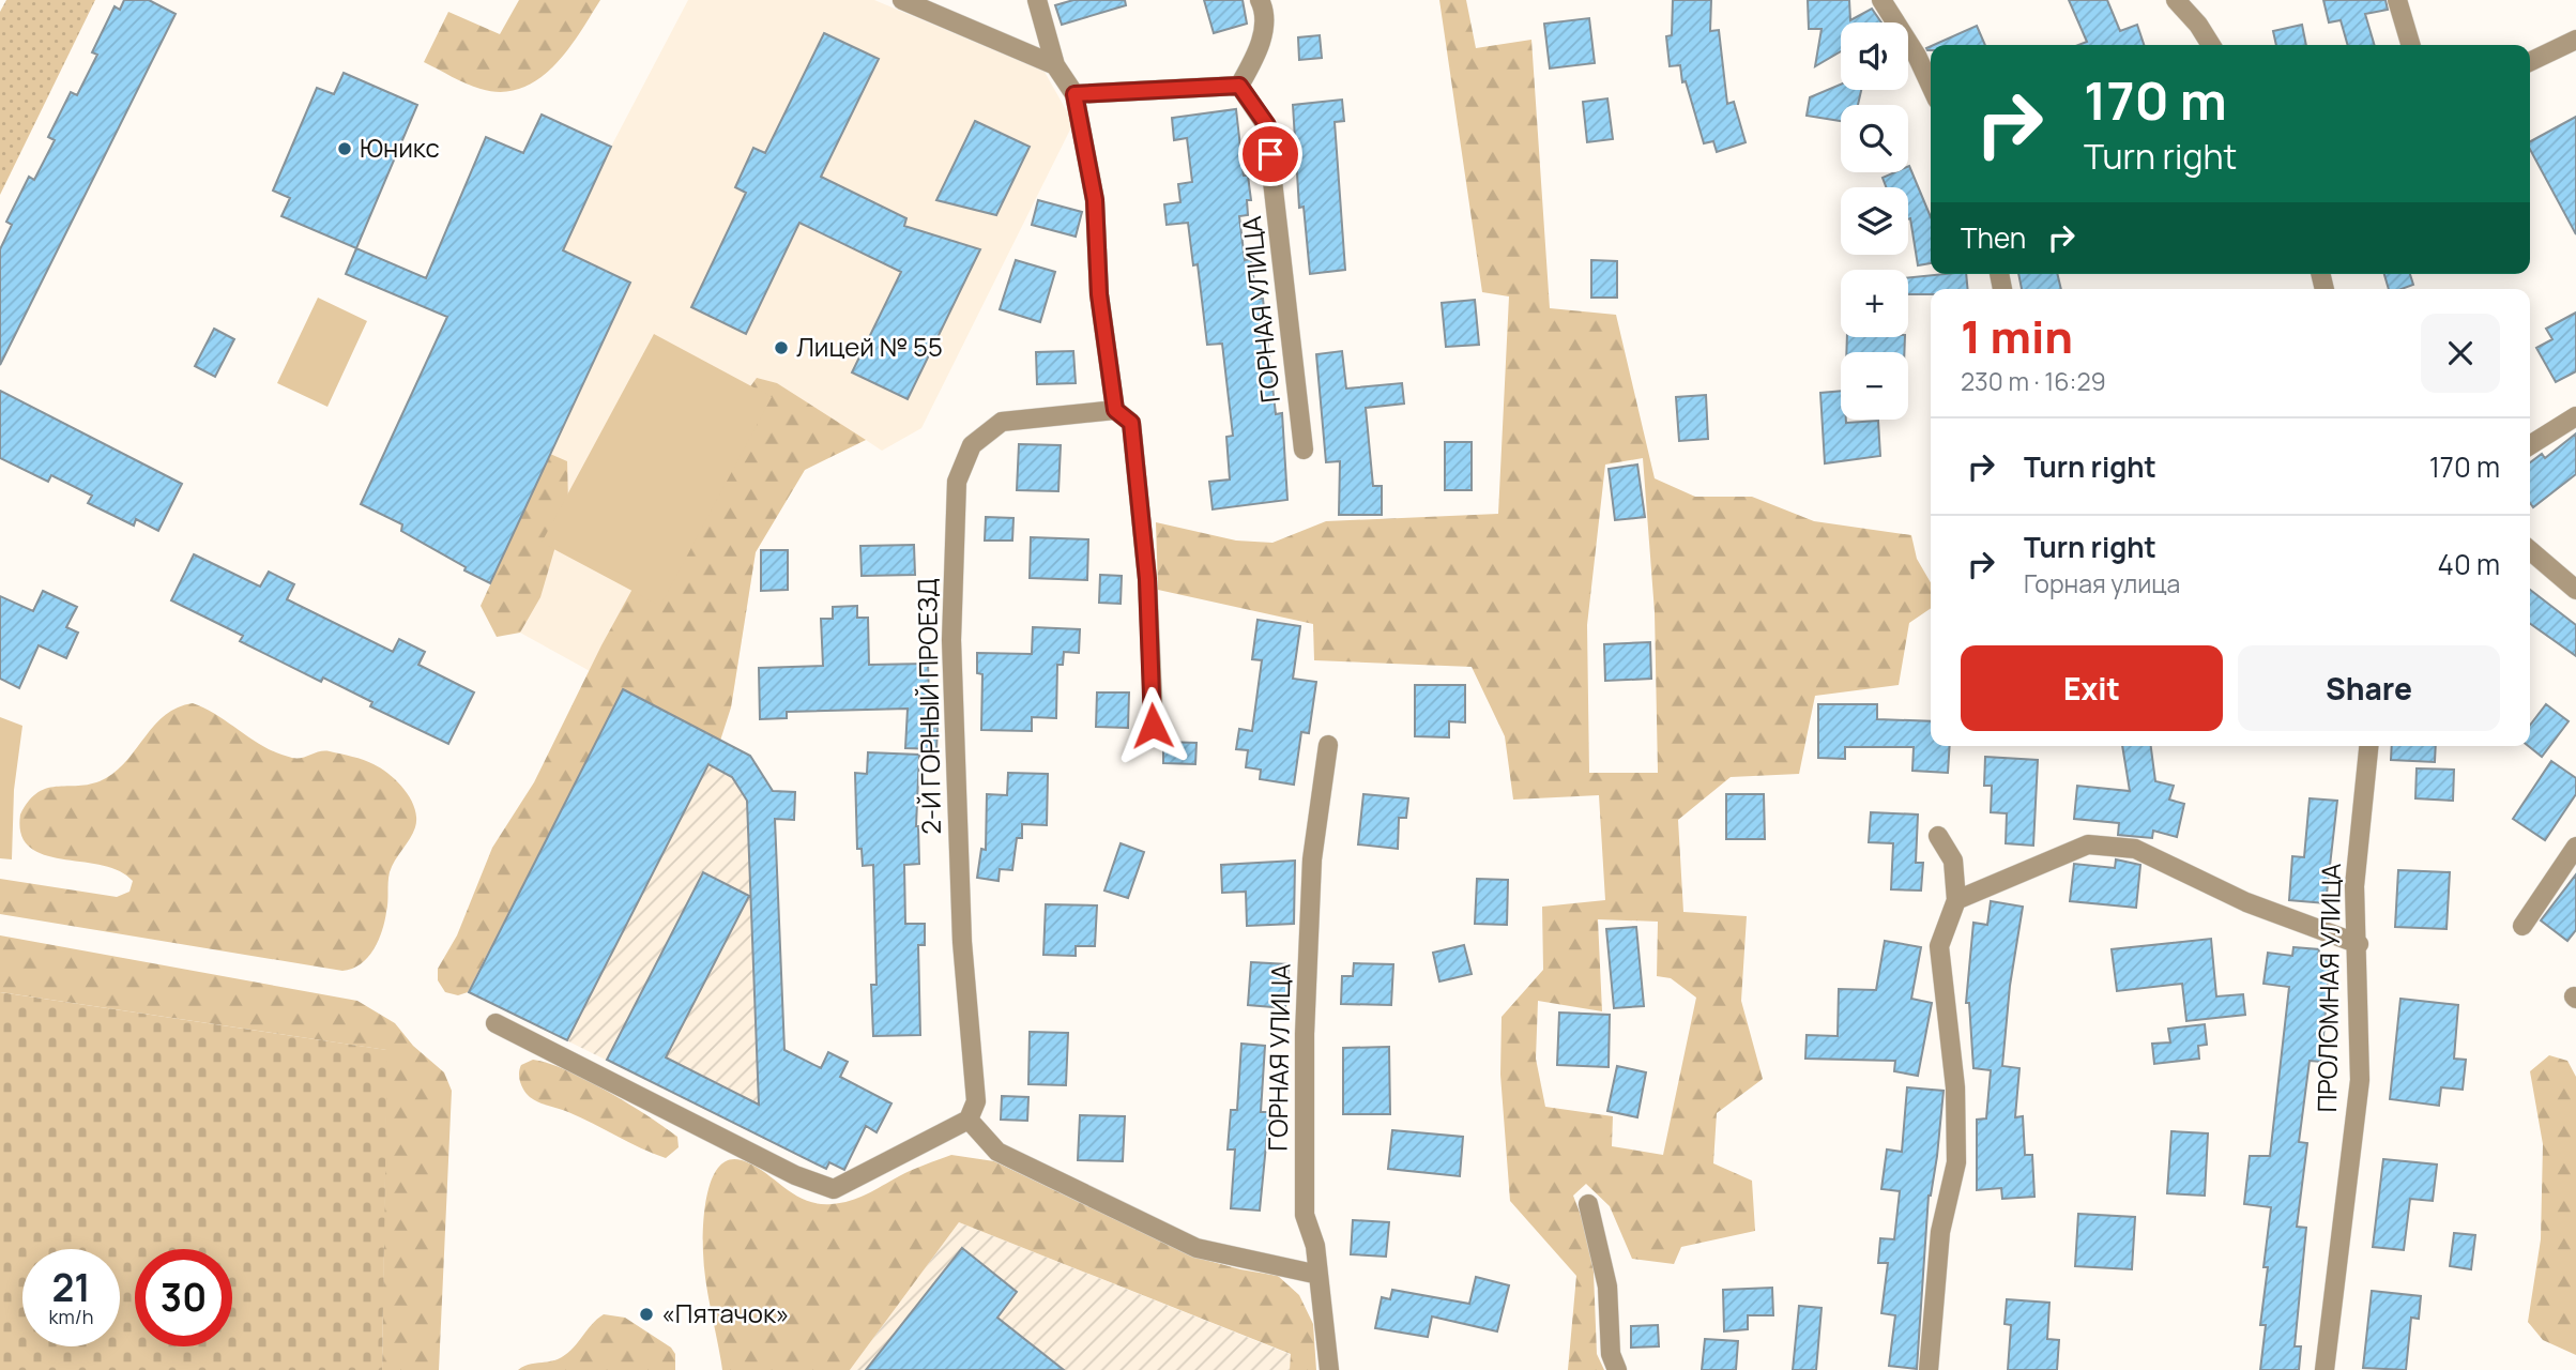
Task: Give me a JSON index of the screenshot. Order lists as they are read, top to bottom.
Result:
{
  "streets": {
    "street": ["ГОРНАЯ УЛИЦА", "2-Й ГОРНЫЙ ПРОЕЗД", "ПРОЛОМНАЯ УЛИЦА"]
  },
  "places": ["Юникс", "Лицей № 55", "«Пятачок»"],
  "page": {
    "map_buttons": ["+", "−"],
    "turn": ["170 m", "Turn right"],
    "then": "Then",
    "heading": ["1 min", "230 m · 16:29"],
    "list": [
      {
        "name": "Turn right",
        "value": "170 m"
      },
      {
        "name": "Turn right",
        "note": "Горная улица",
        "value": "40 m"
      }
    ],
    "buttons": ["Exit", "Share"],
    "speed": "21 km/h",
    "limit": "30"
  }
}
